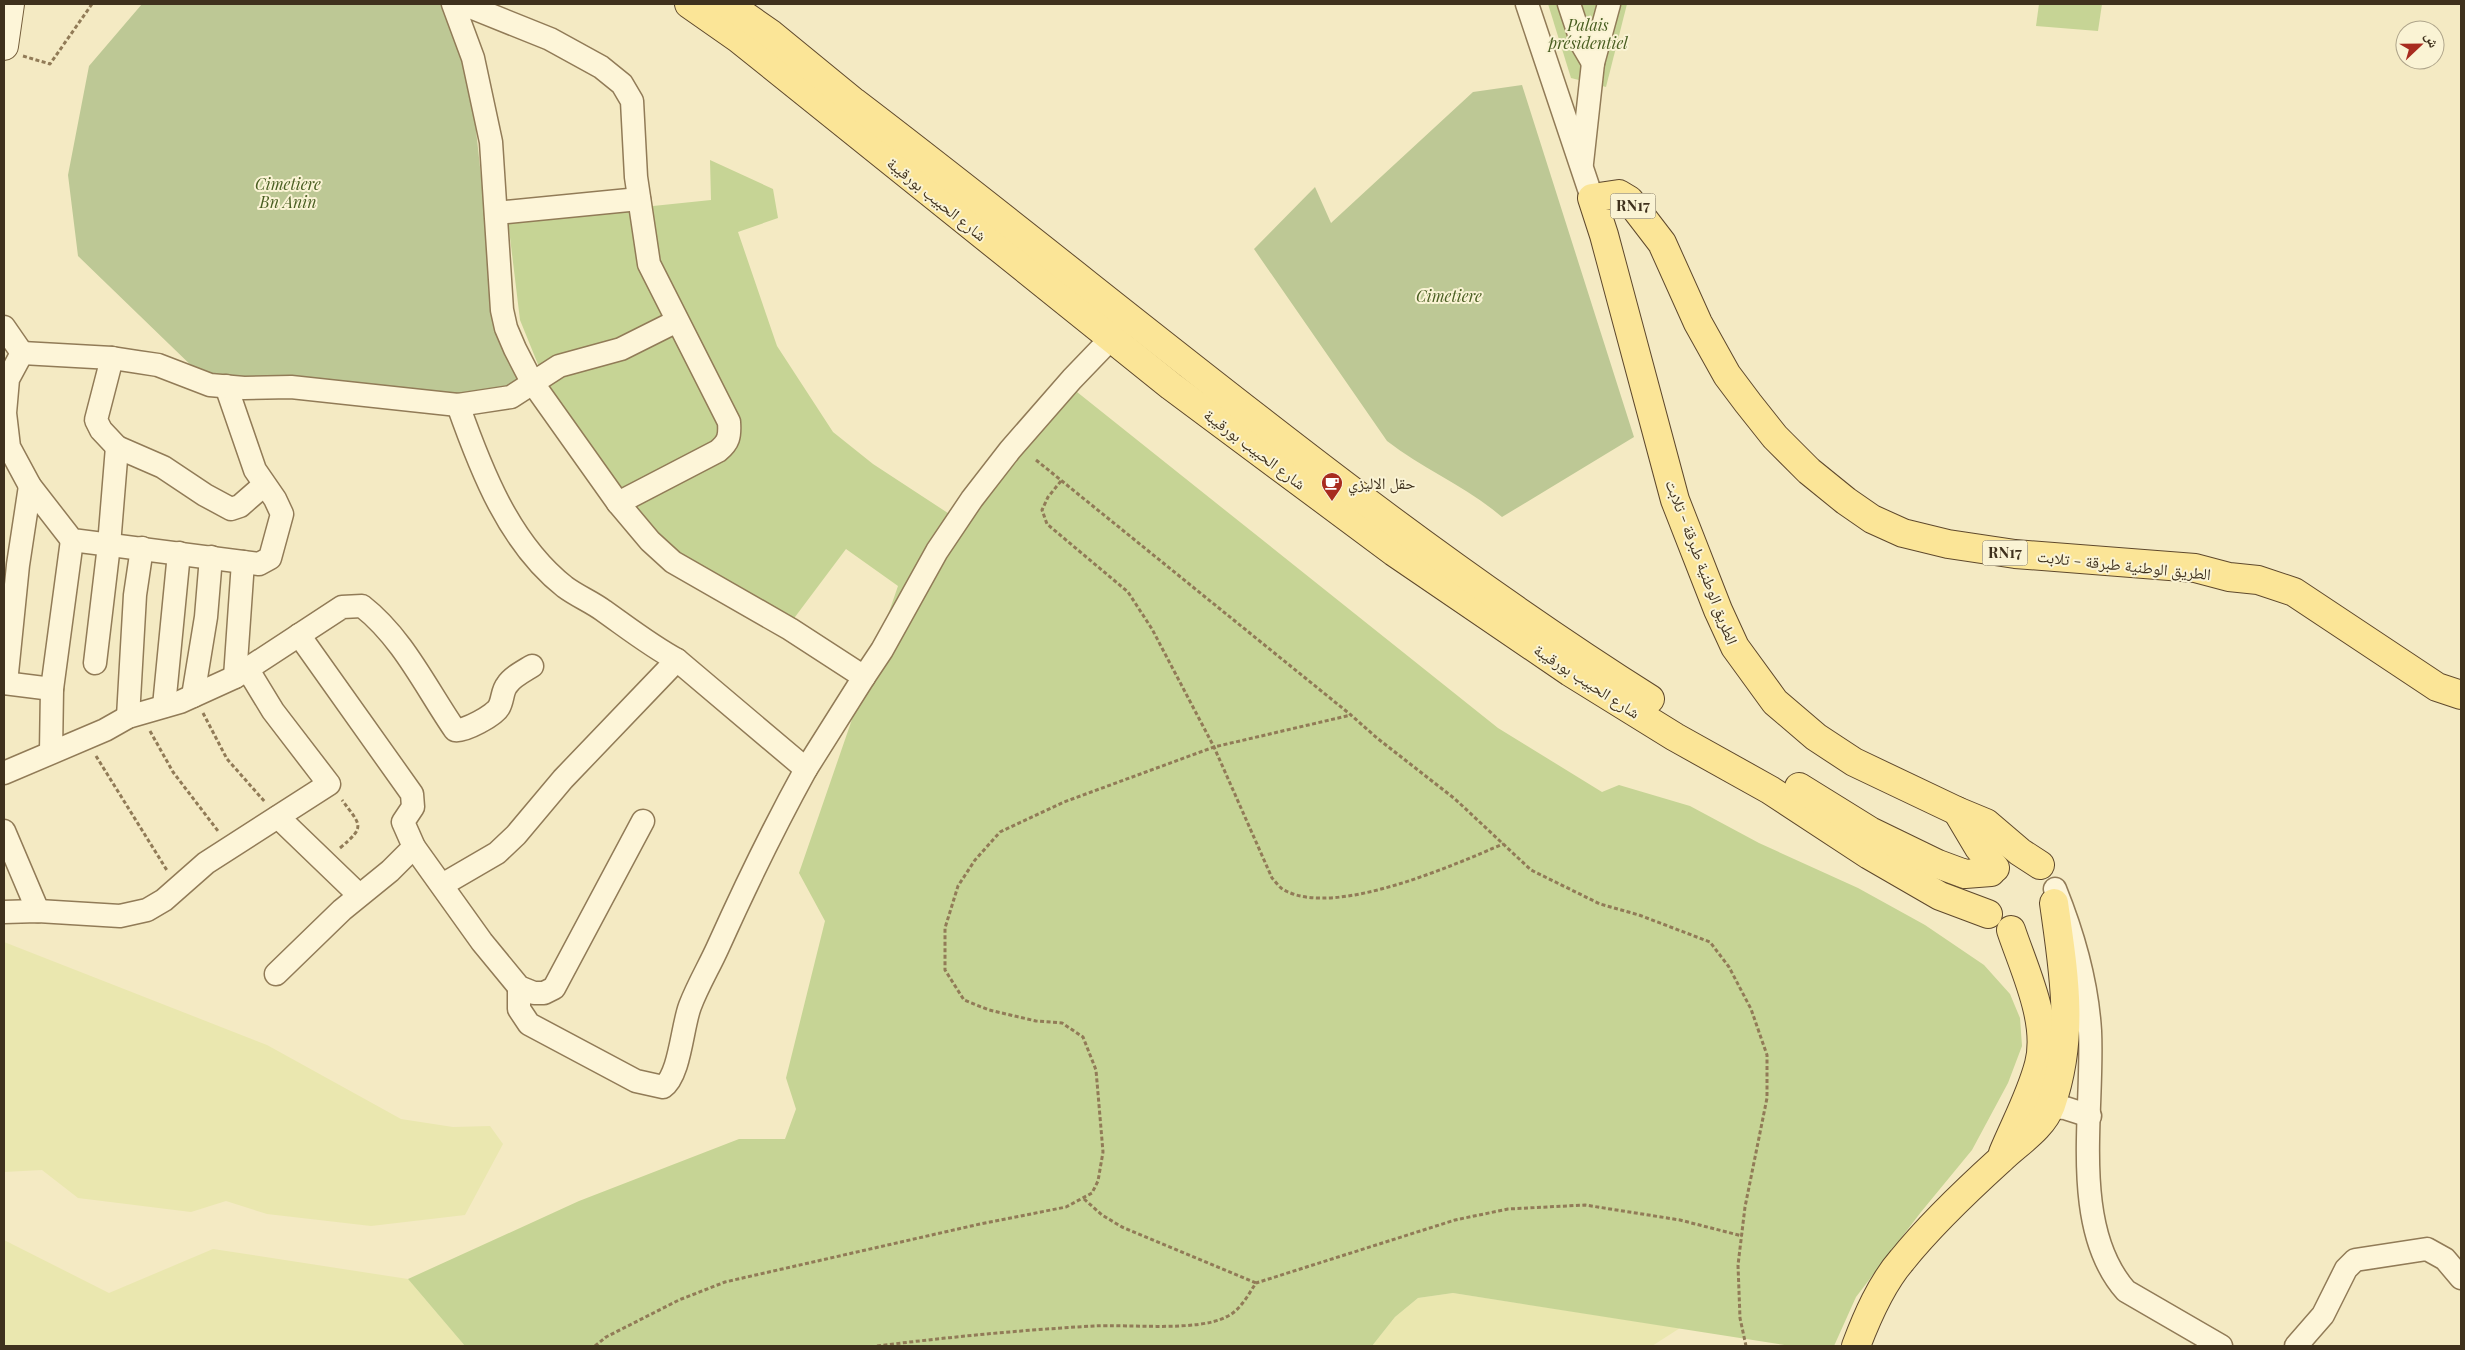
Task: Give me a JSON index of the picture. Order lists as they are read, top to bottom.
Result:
{
  "streets": {
    "main road": ["شارع الحبيب بورقيبة", "RN17", "الطريق الوطنية طبرقة - تلابت"]
  },
  "crossings": [
    ["شارع الحبيب بورقيبة", "RN17"],
    ["شارع الحبيب بورقيبة", "الطريق الوطنية طبرقة - تلابت"],
    ["RN17", "الطريق الوطنية طبرقة - تلابت"]
  ],
  "parks": ["Palais présidentiel", "Cimetiere Bn Anin", "Cimetiere"],
  "places": {
    "cafe": ["حقل الاليزي"]
  },
  "north": "right"
}
